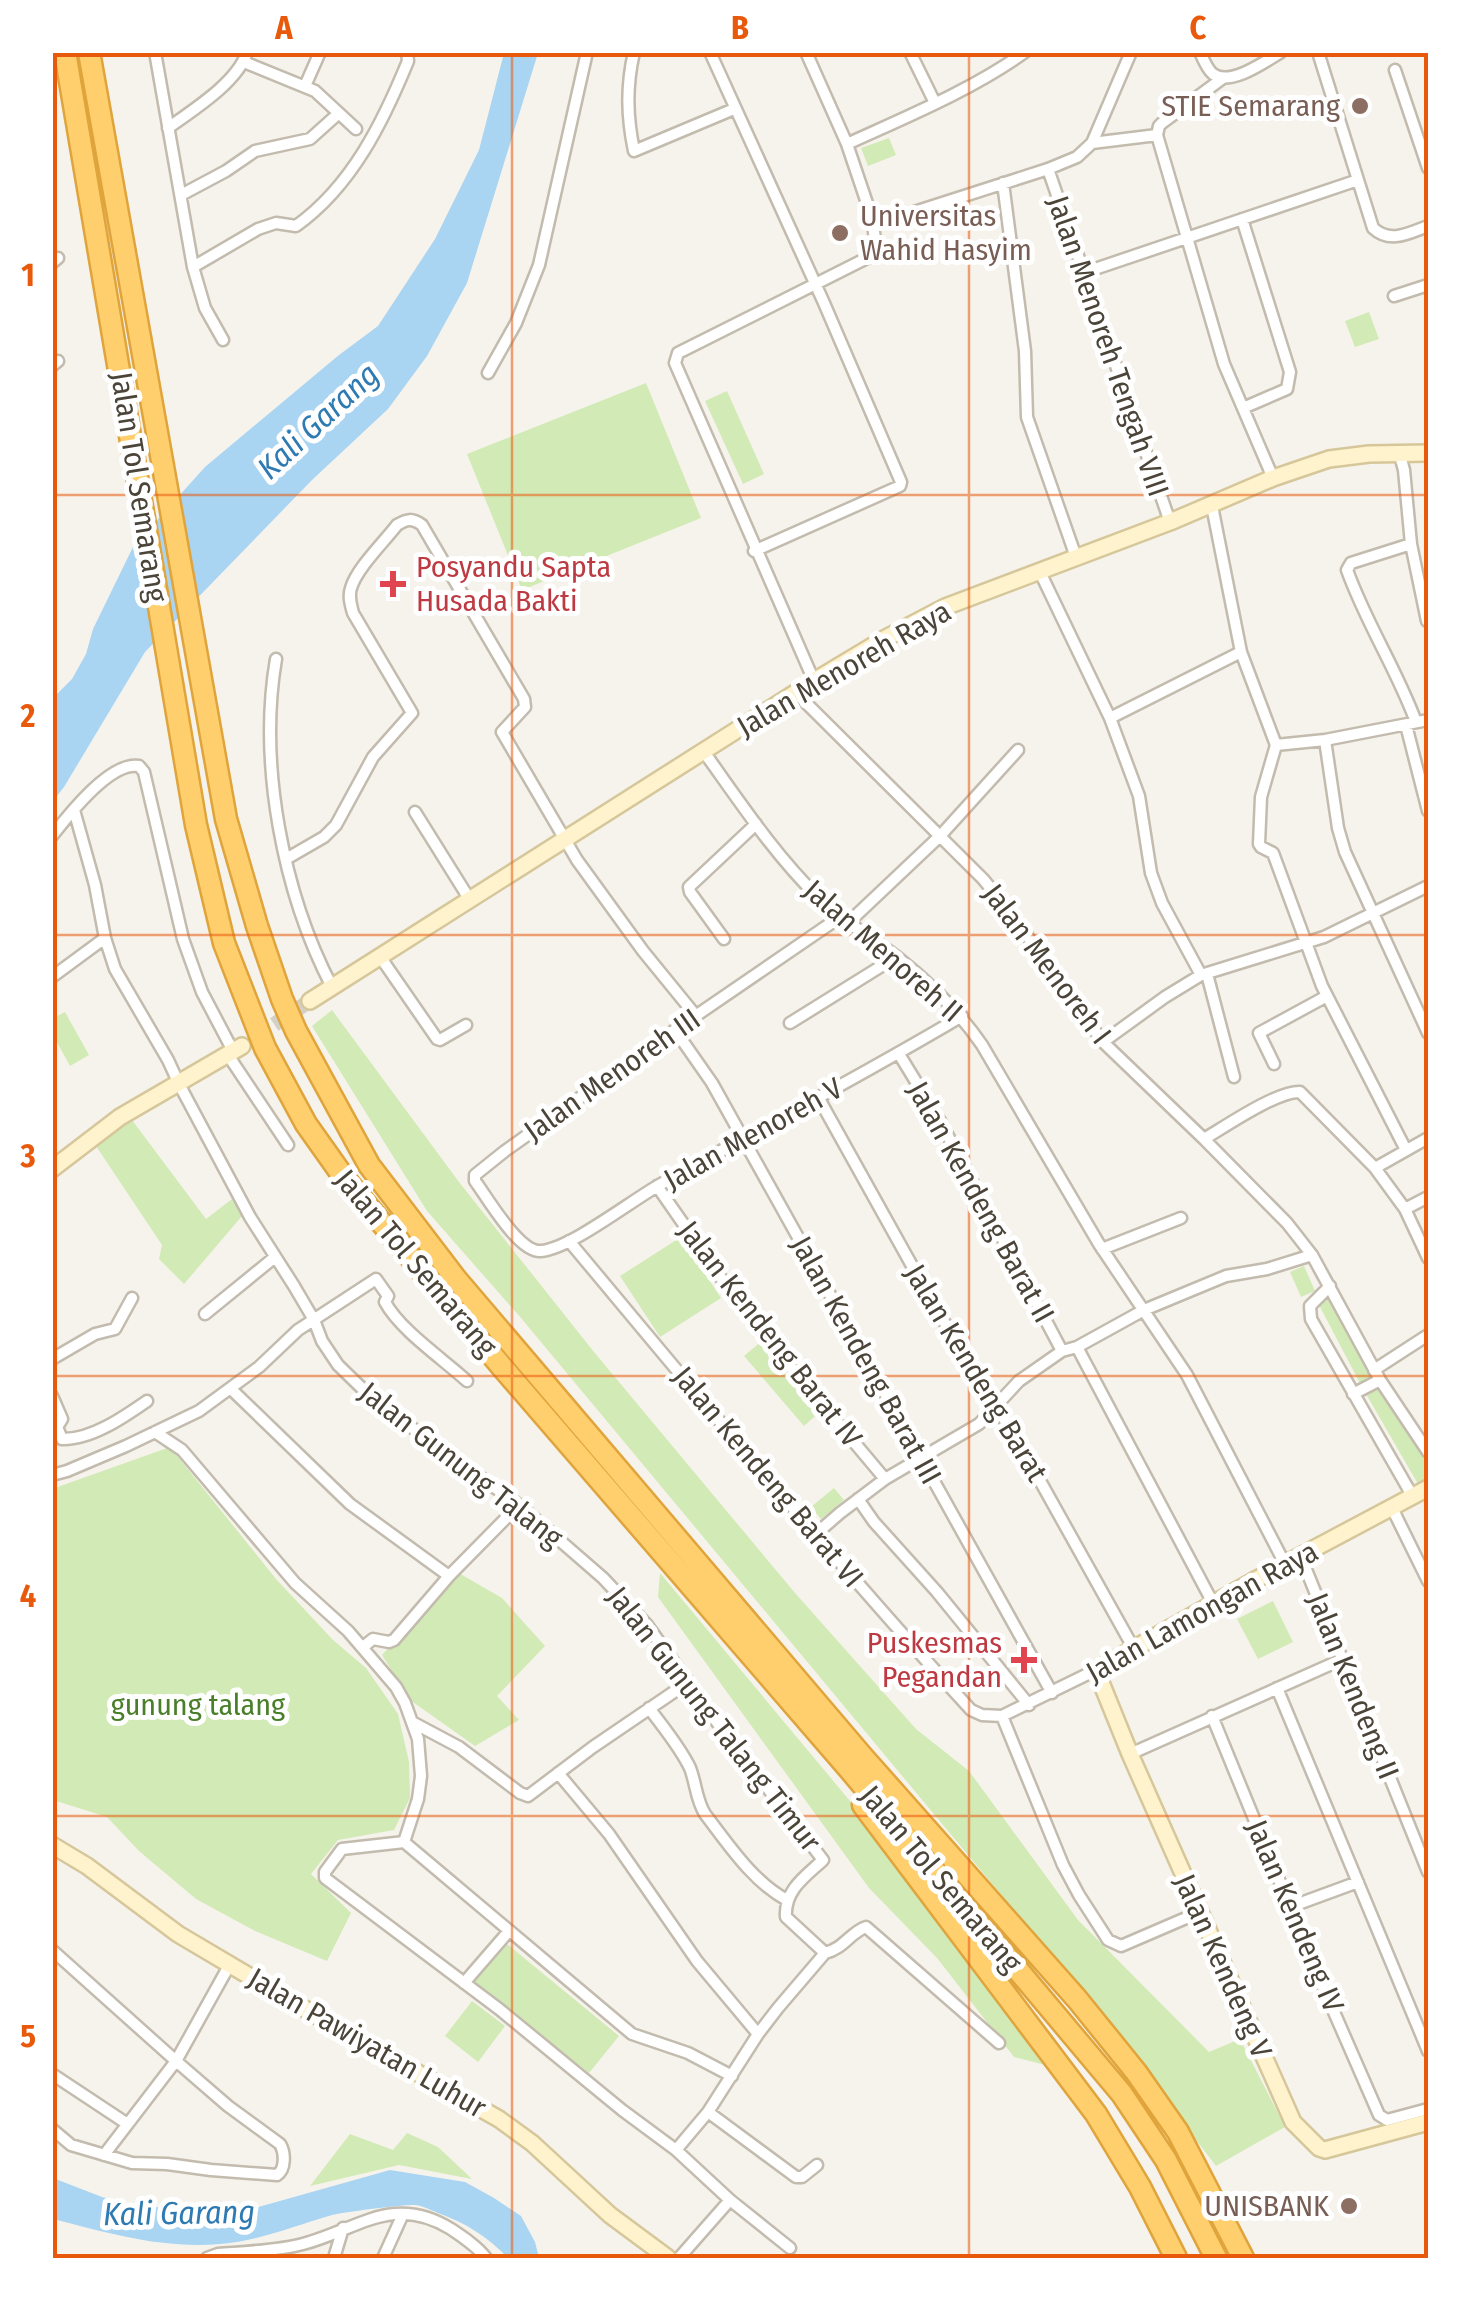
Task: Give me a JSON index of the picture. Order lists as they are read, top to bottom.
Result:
{
  "streets": {
    "highway": ["Jalan Tol Semarang"],
    "main road": [
      "Jalan Menoreh Raya",
      "Jalan Lamongan Raya",
      "Jalan Kendeng V",
      "Jalan Pawiyatan Luhur"
    ],
    "street": [
      "Jalan Menoreh Tengah VIII",
      "Jalan Menoreh II",
      "Jalan Menoreh I",
      "Jalan Menoreh III",
      "Jalan Menoreh V",
      "Jalan Kendeng Barat II",
      "Jalan Kendeng Barat IV",
      "Jalan Kendeng Barat III",
      "Jalan Kendeng Barat",
      "Jalan Gunung Talang",
      "Jalan Kendeng Barat VI",
      "Jalan Kendeng II",
      "Jalan Gunung Talang Timur",
      "Jalan Kendeng IV"
    ]
  },
  "crossings": [
    ["Jalan Menoreh Tengah VIII", "Jalan Menoreh Raya"],
    ["Jalan Menoreh Raya", "Jalan Menoreh II"],
    ["Jalan Menoreh Raya", "Jalan Menoreh I"],
    ["Jalan Menoreh II", "Jalan Menoreh III"],
    ["Jalan Menoreh II", "Jalan Menoreh V"],
    ["Jalan Menoreh II", "Jalan Kendeng II"],
    ["Jalan Menoreh I", "Jalan Menoreh III"],
    ["Jalan Menoreh III", "Jalan Menoreh V"],
    ["Jalan Menoreh III", "Jalan Kendeng Barat III"],
    ["Jalan Menoreh V", "Jalan Kendeng Barat II"],
    ["Jalan Menoreh V", "Jalan Kendeng Barat IV"],
    ["Jalan Menoreh V", "Jalan Kendeng Barat III"],
    ["Jalan Menoreh V", "Jalan Kendeng Barat"],
    ["Jalan Menoreh V", "Jalan Kendeng Barat VI"],
    ["Jalan Kendeng Barat II", "Jalan Lamongan Raya"],
    ["Jalan Kendeng Barat III", "Jalan Lamongan Raya"],
    ["Jalan Kendeng Barat", "Jalan Lamongan Raya"],
    ["Jalan Gunung Talang", "Jalan Gunung Talang Timur"],
    ["Jalan Kendeng Barat VI", "Jalan Lamongan Raya"],
    ["Jalan Lamongan Raya", "Jalan Kendeng II"],
    ["Jalan Lamongan Raya", "Jalan Kendeng V"]
  ],
  "water": ["Kali Garang"],
  "parks": ["gunung talang"],
  "places": {
    "other": ["STIE Semarang", "Universitas Wahid Hasyim", "UNISBANK"],
    "health": ["Posyandu Sapta Husada Bakti", "Puskesmas Pegandan"]
  },
  "grid": {
    "columns": ["A", "B", "C"],
    "rows": [
      "1",
      "2",
      "3",
      "4",
      "5"
    ]
  }
}
